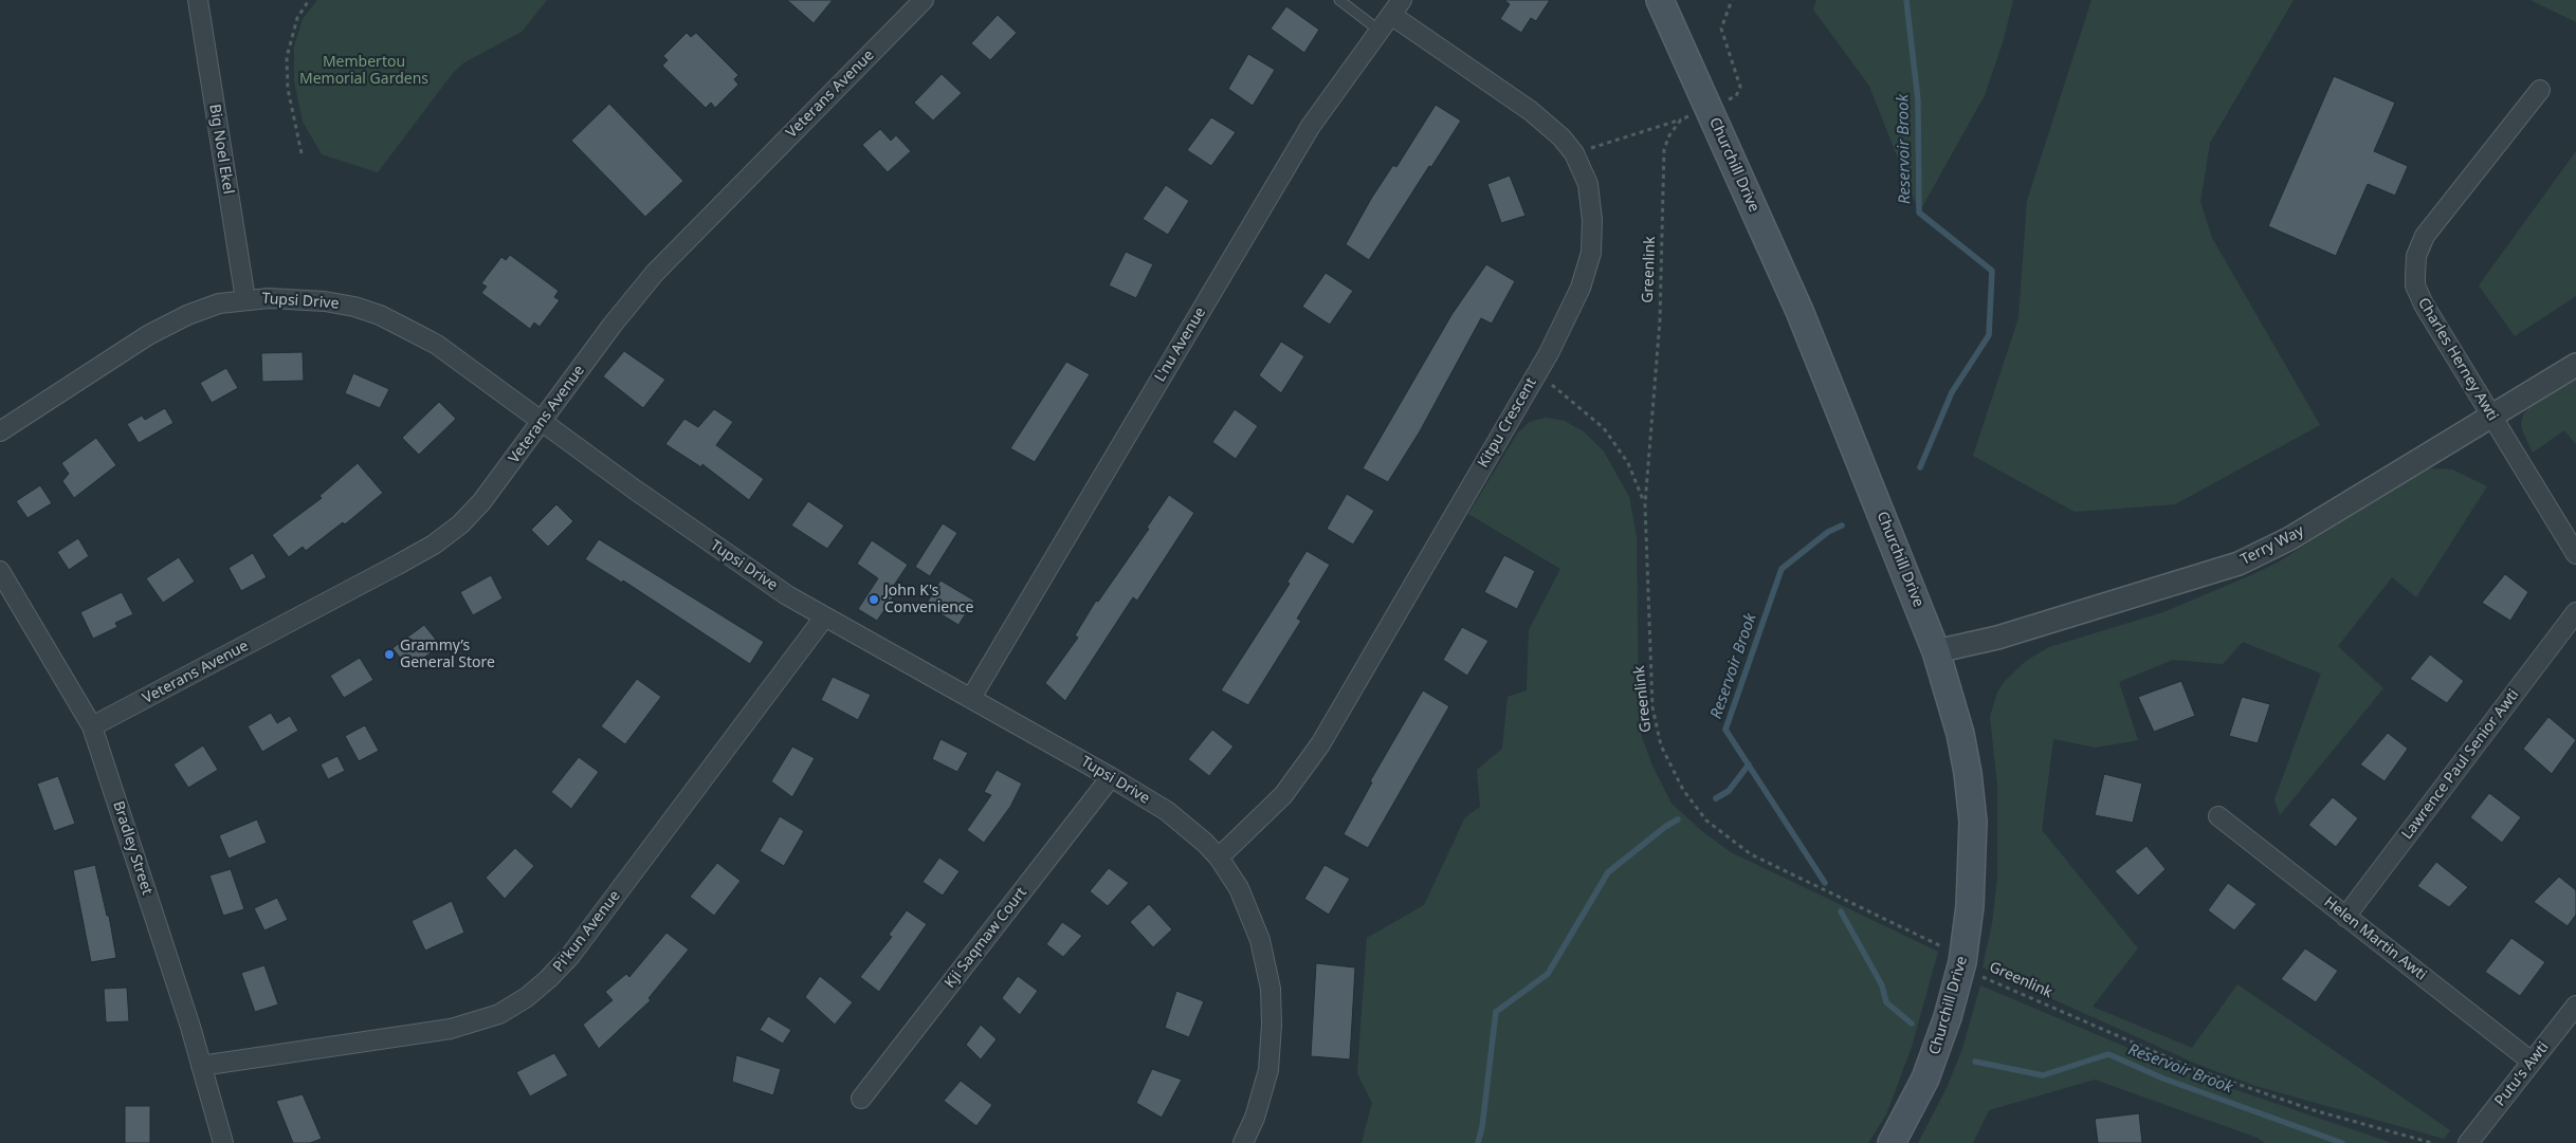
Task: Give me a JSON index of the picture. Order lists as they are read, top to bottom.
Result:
{
  "streets": {
    "main road": ["Churchill Drive"],
    "street": [
      "Veterans Avenue",
      "Big Noel Ekel",
      "Tupsi Drive",
      "L'nu Avenue",
      "Charles Herney Awti",
      "Kitpu Crescent",
      "Terry Way",
      "Lawrence Paul Senior Awti",
      "Bradley Street",
      "Pi'kun Avenue",
      "Kji Saqmaw Court",
      "Helen Martin Awti",
      "Putu's Awti"
    ],
    "path": ["Greenlink"]
  },
  "crossings": [
    ["Veterans Avenue", "Tupsi Drive"],
    ["Veterans Avenue", "Bradley Street"],
    ["Big Noel Ekel", "Tupsi Drive"],
    ["Churchill Drive", "Greenlink"],
    ["Churchill Drive", "Terry Way"],
    ["Tupsi Drive", "L'nu Avenue"],
    ["Tupsi Drive", "Kitpu Crescent"],
    ["Tupsi Drive", "Pi'kun Avenue"],
    ["Tupsi Drive", "Kji Saqmaw Court"],
    ["L'nu Avenue", "Kitpu Crescent"],
    ["Charles Herney Awti", "Terry Way"],
    ["Lawrence Paul Senior Awti", "Helen Martin Awti"],
    ["Bradley Street", "Pi'kun Avenue"],
    ["Helen Martin Awti", "Putu's Awti"]
  ],
  "water": ["Reservoir Brook"],
  "parks": ["Membertou Memorial Gardens"],
  "places": ["John K's Convenience", "Grammy’s General Store"]
}
